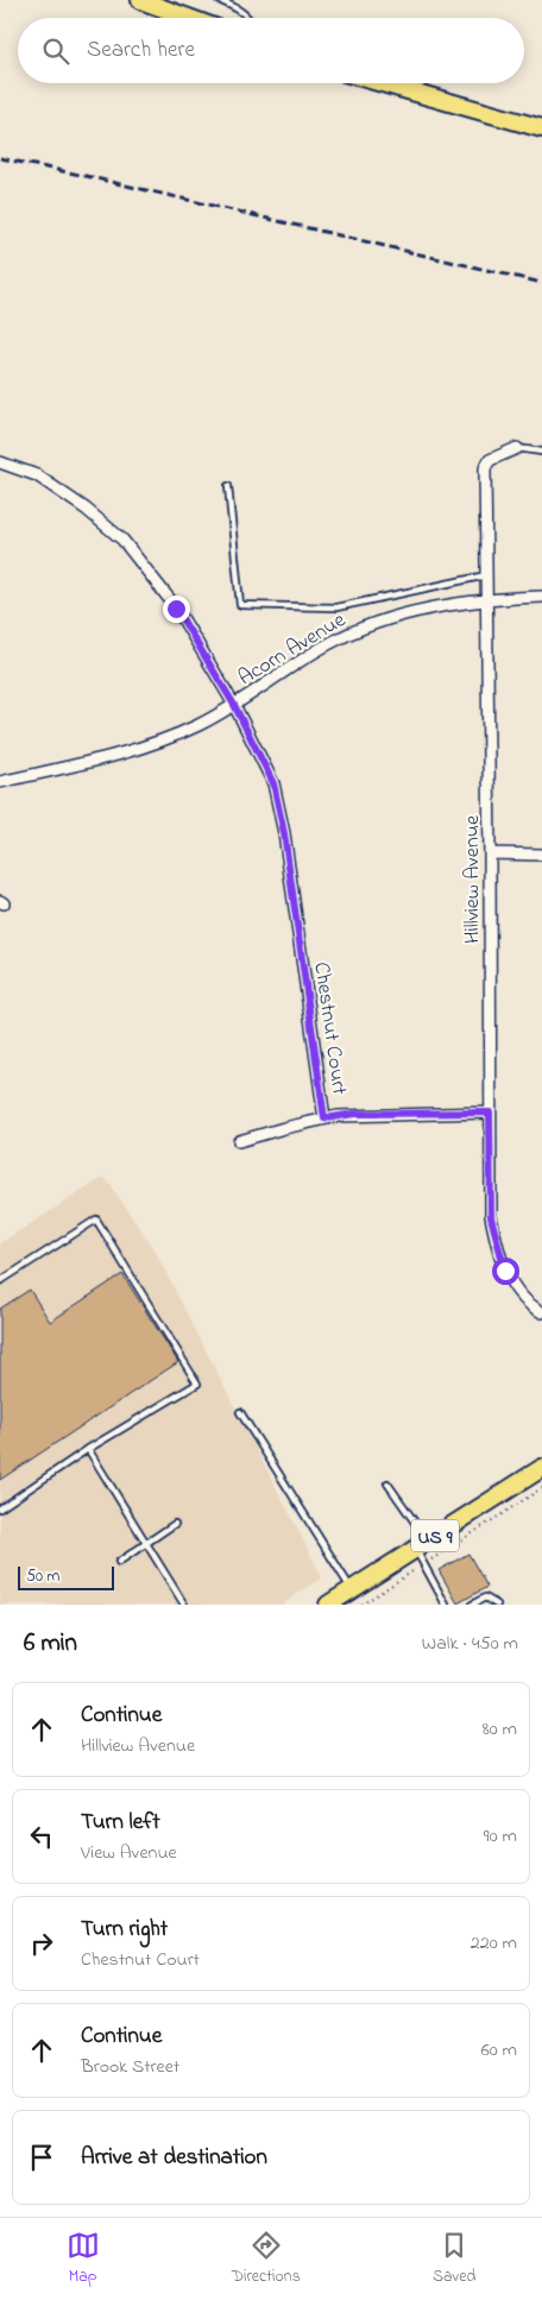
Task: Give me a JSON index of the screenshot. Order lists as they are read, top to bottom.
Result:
{
  "streets": {
    "main road": ["US 9"],
    "street": ["Acorn Avenue", "Hillview Avenue", "Chestnut Court"]
  },
  "crossings": [
    ["Acorn Avenue", "Hillview Avenue"],
    ["Acorn Avenue", "Chestnut Court"]
  ],
  "scale_bar": "50 m",
  "page": {
    "search": "Search here",
    "scale": "50 m",
    "heading": ["6 min", "Walk · 450 m"],
    "list": [
      ["Continue", "Hillview Avenue", "80 m"],
      ["Turn left", "View Avenue", "90 m"],
      ["Turn right", "Chestnut Court", "220 m"],
      ["Continue", "Brook Street", "60 m"],
      "Arrive at destination"
    ],
    "nav": ["Map", "Directions", "Saved"]
  }
}
